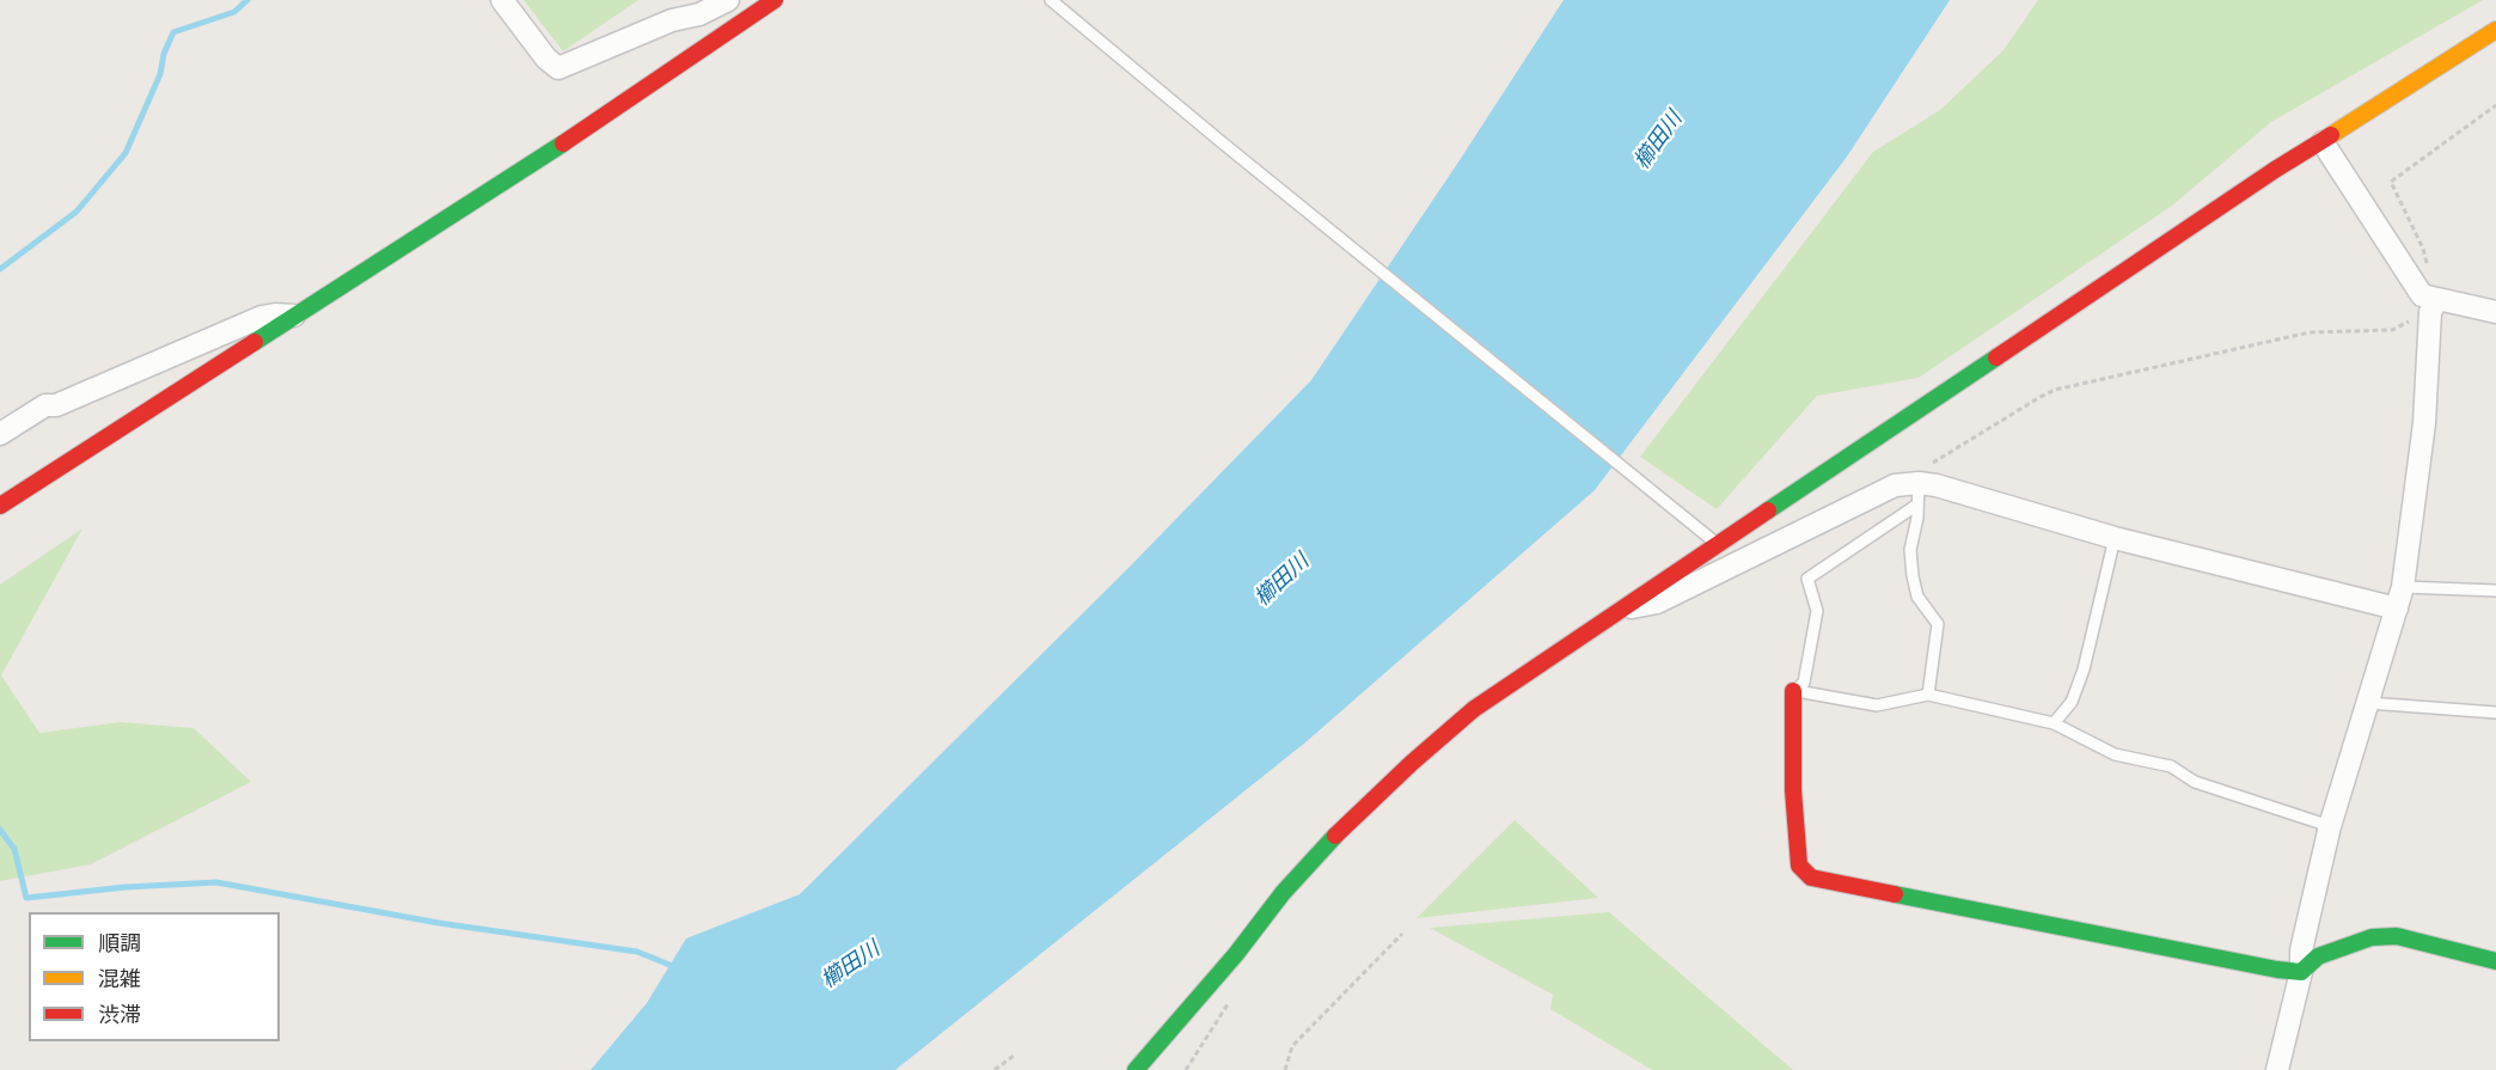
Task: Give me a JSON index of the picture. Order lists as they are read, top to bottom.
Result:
{
  "water": ["櫛田川"],
  "legend": ["順調", "混雑", "渋滞"]
}
